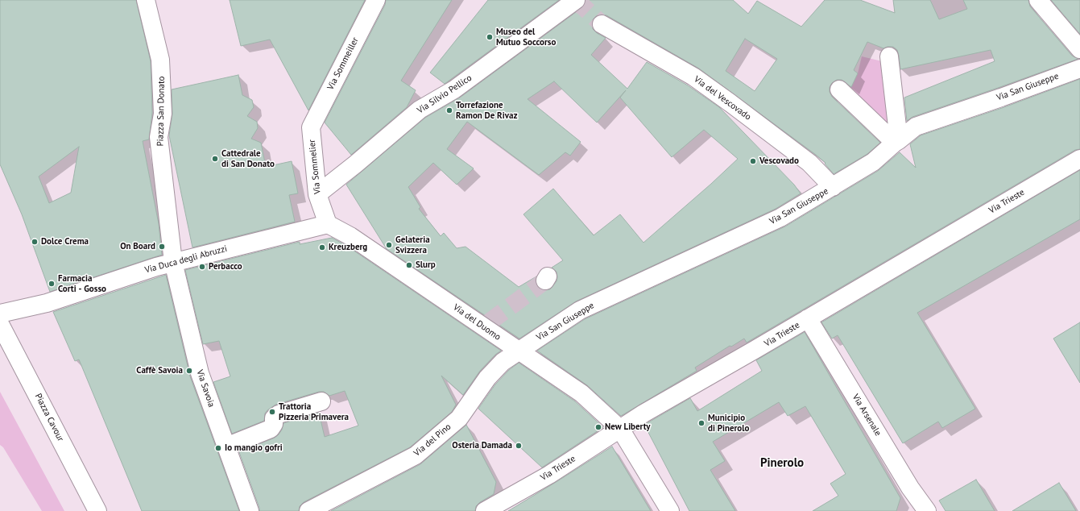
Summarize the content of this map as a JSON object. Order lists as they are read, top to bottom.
{
  "streets": {
    "street": [
      "Via Sommeiller",
      "Via San Giuseppe",
      "Via Silvio Pellico",
      "Via del Vescovado",
      "Piazza San Donato",
      "Via Sommelier",
      "Via Trieste",
      "Via Duca degli Abruzzi",
      "Via del Duomo",
      "Via Savoia",
      "Via Arsenale",
      "Piazza Cavour",
      "Via del Pino"
    ]
  },
  "crossings": [
    ["Via Sommeiller", "Via Sommelier"],
    ["Via San Giuseppe", "Via del Vescovado"],
    ["Via San Giuseppe", "Via del Duomo"],
    ["Via San Giuseppe", "Via del Pino"],
    ["Via Silvio Pellico", "Via Sommelier"],
    ["Piazza San Donato", "Via Duca degli Abruzzi"],
    ["Piazza San Donato", "Via Savoia"],
    ["Via Sommelier", "Via Duca degli Abruzzi"],
    ["Via Sommelier", "Via del Duomo"],
    ["Via Trieste", "Via del Duomo"],
    ["Via Trieste", "Via Arsenale"],
    ["Via Duca degli Abruzzi", "Via del Duomo"],
    ["Via Duca degli Abruzzi", "Via Savoia"],
    ["Via del Duomo", "Via del Pino"]
  ],
  "districts": ["Pinerolo"],
  "places": [
    "Museo del Mutuo Soccorso",
    "Torrefazione Ramon De Rivaz",
    "Cattedrale di San Donato",
    "Vescovado",
    "Dolce Crema",
    "Gelateria Svizzera",
    "On Board",
    "Kreuzberg",
    "Slurp",
    "Perbacco",
    "Farmacia Corti - Gosso",
    "Caffè Savoia",
    "Trattoria Pizzeria Primavera",
    "Municipio di Pinerolo",
    "New Liberty",
    "Osteria Damada",
    "Io mangio gofri"
  ]
}
